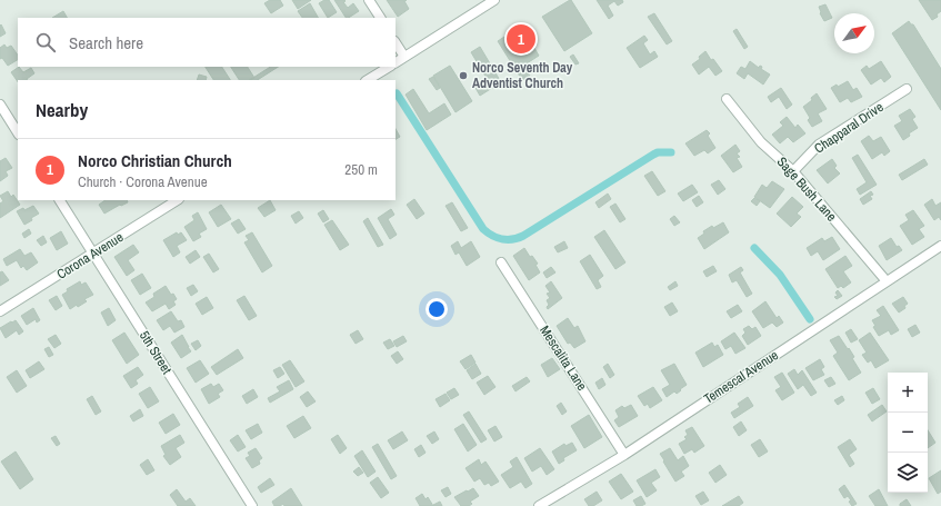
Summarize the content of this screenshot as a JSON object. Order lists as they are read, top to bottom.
{
  "streets": {
    "street": [
      "Chapparal Drive",
      "Sage Bush Lane",
      "Corona Avenue",
      "5th Street",
      "Mescalita Lane",
      "Temescal Avenue"
    ]
  },
  "crossings": [
    ["Chapparal Drive", "Sage Bush Lane"],
    ["Sage Bush Lane", "Temescal Avenue"],
    ["Corona Avenue", "5th Street"],
    ["Mescalita Lane", "Temescal Avenue"]
  ],
  "places": ["Norco Seventh Day Adventist Church"],
  "north": "top right",
  "page": {
    "search": "Search here",
    "pins": "1",
    "heading": "Nearby",
    "list": [
      {
        "mark": "1",
        "name": "Norco Christian Church",
        "note": "Church · Corona Avenue",
        "value": "250 m"
      }
    ],
    "map_buttons": ["+", "−"]
  }
}
